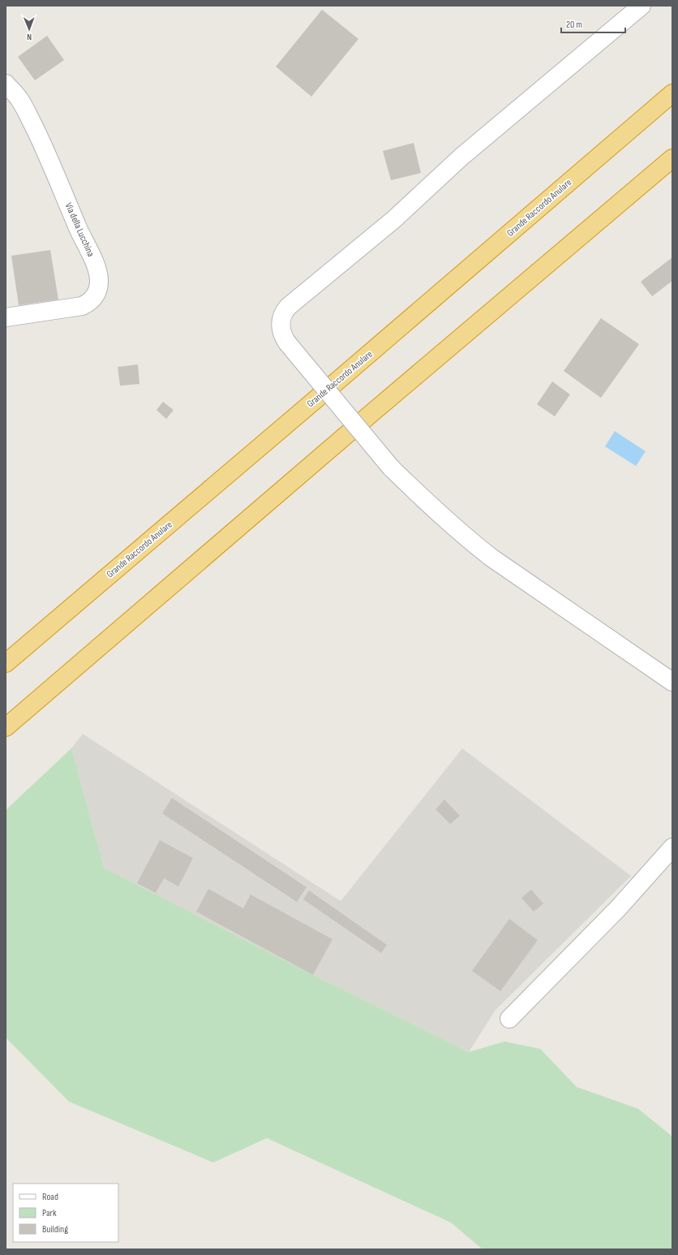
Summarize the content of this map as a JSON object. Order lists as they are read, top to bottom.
{
  "streets": {
    "highway": ["Grande Raccordo Anulare"],
    "street": ["Via della Lucchina"]
  },
  "legend": ["Road", "Park", "Building"],
  "scale_bar": "20 m",
  "north": "bottom"
}
